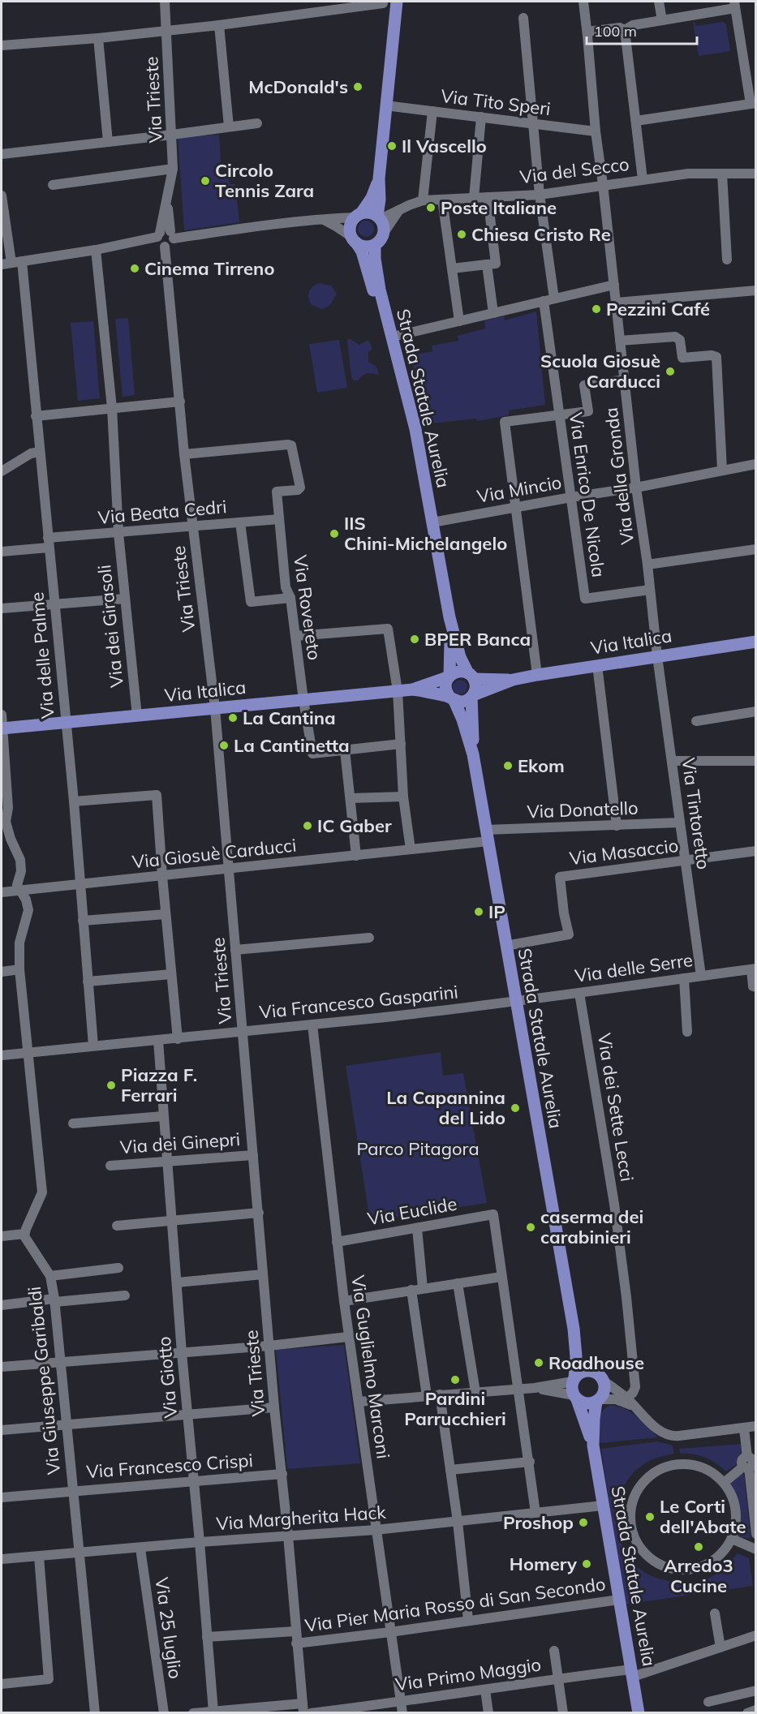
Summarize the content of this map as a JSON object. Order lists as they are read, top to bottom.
{
  "streets": {
    "main road": ["Strada Statale Aurelia", "Via Italica"],
    "street": [
      "Via Trieste",
      "Via Tito Speri",
      "Via del Secco",
      "Via della Gronda",
      "Via Mincio",
      "Via Enrico De Nicola",
      "Via Beata Cedri",
      "Via Rovereto",
      "Via dei Girasoli",
      "Via delle Palme",
      "Via Donatello",
      "Via Tintoretto",
      "Via Masaccio",
      "Via Giosuè Carducci",
      "Via delle Serre",
      "Via Francesco Gasparini",
      "Via dei Sette Lecci",
      "Via dei Ginepri",
      "Via Euclide",
      "Via Guglielmo Marconi",
      "Via Giotto",
      "Via Giuseppe Garibaldi",
      "Via Francesco Crispi",
      "Via Margherita Hack",
      "Via Pier Maria Rosso di San Secondo",
      "Via 25 luglio",
      "Via Primo Maggio"
    ]
  },
  "crossings": [
    ["Via Trieste", "Via Beata Cedri"],
    ["Via Trieste", "Via Rovereto"],
    ["Via Trieste", "Via Italica"],
    ["Via Trieste", "Via Giosuè Carducci"],
    ["Via Trieste", "Via Francesco Gasparini"],
    ["Via Trieste", "Via dei Ginepri"],
    ["Via Trieste", "Via Francesco Crispi"],
    ["Via Trieste", "Via Margherita Hack"],
    ["Via Trieste", "Via Pier Maria Rosso di San Secondo"],
    ["Via Tito Speri", "Via della Gronda"],
    ["Via del Secco", "Strada Statale Aurelia"],
    ["Via del Secco", "Via della Gronda"],
    ["Strada Statale Aurelia", "Via Mincio"],
    ["Strada Statale Aurelia", "Via Italica"],
    ["Strada Statale Aurelia", "Via Donatello"],
    ["Strada Statale Aurelia", "Via Masaccio"],
    ["Strada Statale Aurelia", "Via Giosuè Carducci"],
    ["Strada Statale Aurelia", "Via delle Serre"],
    ["Strada Statale Aurelia", "Via Francesco Gasparini"],
    ["Strada Statale Aurelia", "Via Margherita Hack"],
    ["Strada Statale Aurelia", "Via Pier Maria Rosso di San Secondo"],
    ["Strada Statale Aurelia", "Via Primo Maggio"],
    ["Via della Gronda", "Via Mincio"],
    ["Via della Gronda", "Via Enrico De Nicola"],
    ["Via della Gronda", "Via Italica"],
    ["Via della Gronda", "Via Tintoretto"],
    ["Via Mincio", "Via Enrico De Nicola"],
    ["Via Beata Cedri", "Via Rovereto"],
    ["Via Beata Cedri", "Via dei Girasoli"],
    ["Via Beata Cedri", "Via delle Palme"],
    ["Via Rovereto", "Via Italica"],
    ["Via dei Girasoli", "Via Italica"],
    ["Via Italica", "Via delle Palme"],
    ["Via Italica", "Via Tintoretto"],
    ["Via delle Palme", "Via Giosuè Carducci"],
    ["Via delle Palme", "Via Francesco Gasparini"],
    ["Via Donatello", "Via Tintoretto"],
    ["Via Donatello", "Via Giosuè Carducci"],
    ["Via Tintoretto", "Via Masaccio"],
    ["Via Tintoretto", "Via delle Serre"],
    ["Via delle Serre", "Via Francesco Gasparini"],
    ["Via delle Serre", "Via dei Sette Lecci"],
    ["Via Francesco Gasparini", "Via Guglielmo Marconi"],
    ["Via Francesco Gasparini", "Via Giotto"],
    ["Via dei Ginepri", "Via Giotto"],
    ["Via Euclide", "Via Guglielmo Marconi"],
    ["Via Guglielmo Marconi", "Via Margherita Hack"],
    ["Via Guglielmo Marconi", "Via Pier Maria Rosso di San Secondo"],
    ["Via Guglielmo Marconi", "Via Primo Maggio"],
    ["Via Giotto", "Via Francesco Crispi"],
    ["Via Giotto", "Via Margherita Hack"],
    ["Via Giuseppe Garibaldi", "Via Francesco Crispi"],
    ["Via Giuseppe Garibaldi", "Via Margherita Hack"],
    ["Via Margherita Hack", "Via 25 luglio"]
  ],
  "parks": ["Parco Pitagora"],
  "places": [
    "McDonald's",
    "Il Vascello",
    "Circolo Tennis Zara",
    "Poste Italiane",
    "Chiesa Cristo Re",
    "Cinema Tirreno",
    "Pezzini Café",
    "Scuola Giosuè Carducci",
    "IIS Chini-Michelangelo",
    "BPER Banca",
    "La Cantina",
    "La Cantinetta",
    "Ekom",
    "IC Gaber",
    "IP",
    "Piazza F. Ferrari",
    "La Capannina del Lido",
    "caserma dei carabinieri",
    "Roadhouse",
    "Pardini Parrucchieri",
    "Le Corti dell'Abate",
    "Proshop",
    "Arredo3 Cucine",
    "Homery"
  ],
  "scale_bar": "100 m"
}
